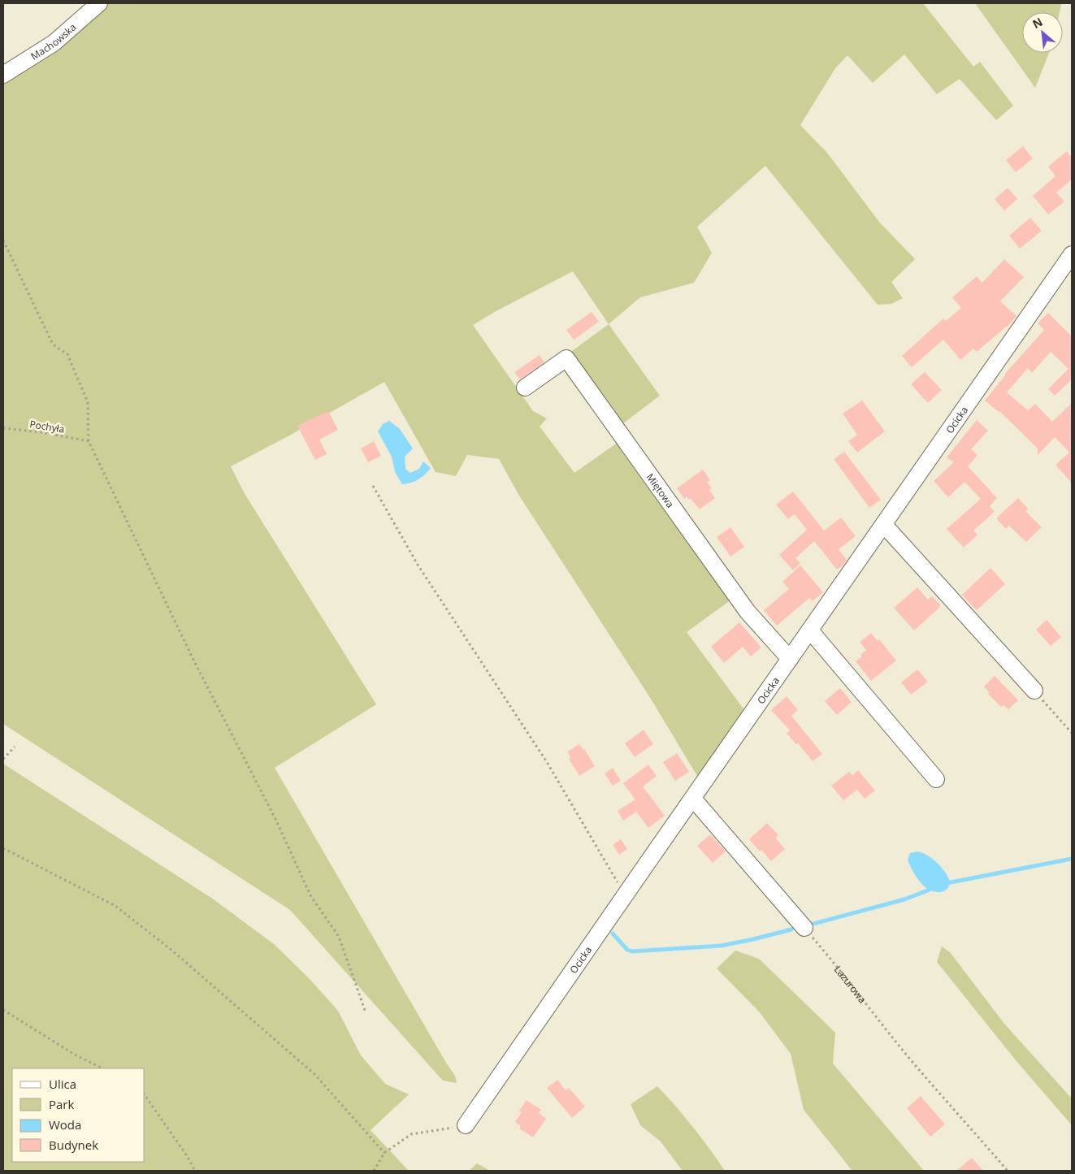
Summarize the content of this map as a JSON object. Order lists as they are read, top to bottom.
{
  "streets": {
    "street": ["Machowska", "Ocicka", "Miętowa"],
    "path": ["Pochyła", "Lazurowa"]
  },
  "crossings": [
    ["Ocicka", "Miętowa"]
  ],
  "legend": [
    "Ulica",
    "Park",
    "Woda",
    "Budynek"
  ],
  "north": "top left"
}
